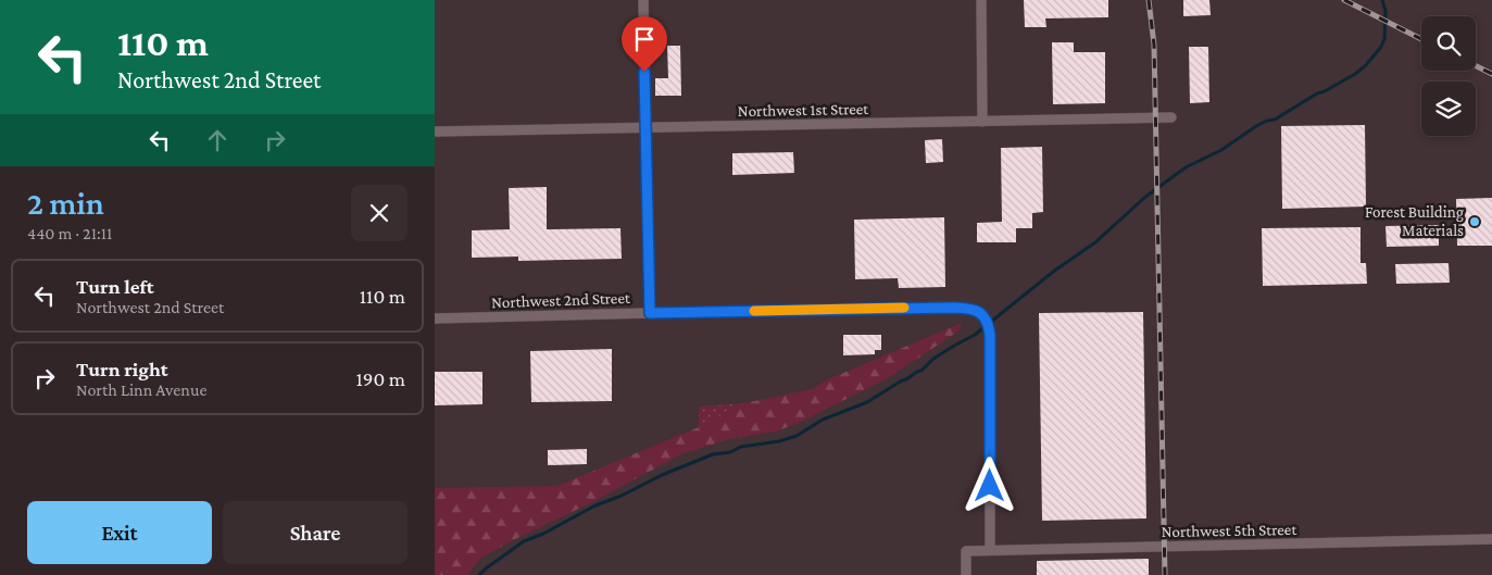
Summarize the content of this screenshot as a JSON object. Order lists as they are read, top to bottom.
{
  "streets": {
    "street": ["Northwest 1st Street", "Northwest 2nd Street", "Northwest 5th Street"]
  },
  "crossings": [
    ["Northwest 2nd Street", "Northwest 5th Street"]
  ],
  "places": ["Forest Building Materials"],
  "page": {
    "turn": ["110 m", "Northwest 2nd Street"],
    "heading": ["2 min", "440 m · 21:11"],
    "list": [
      {
        "name": "Turn left",
        "note": "Northwest 2nd Street",
        "value": "110 m"
      },
      {
        "name": "Turn right",
        "note": "North Linn Avenue",
        "value": "190 m"
      }
    ],
    "buttons": ["Exit", "Share"]
  }
}
